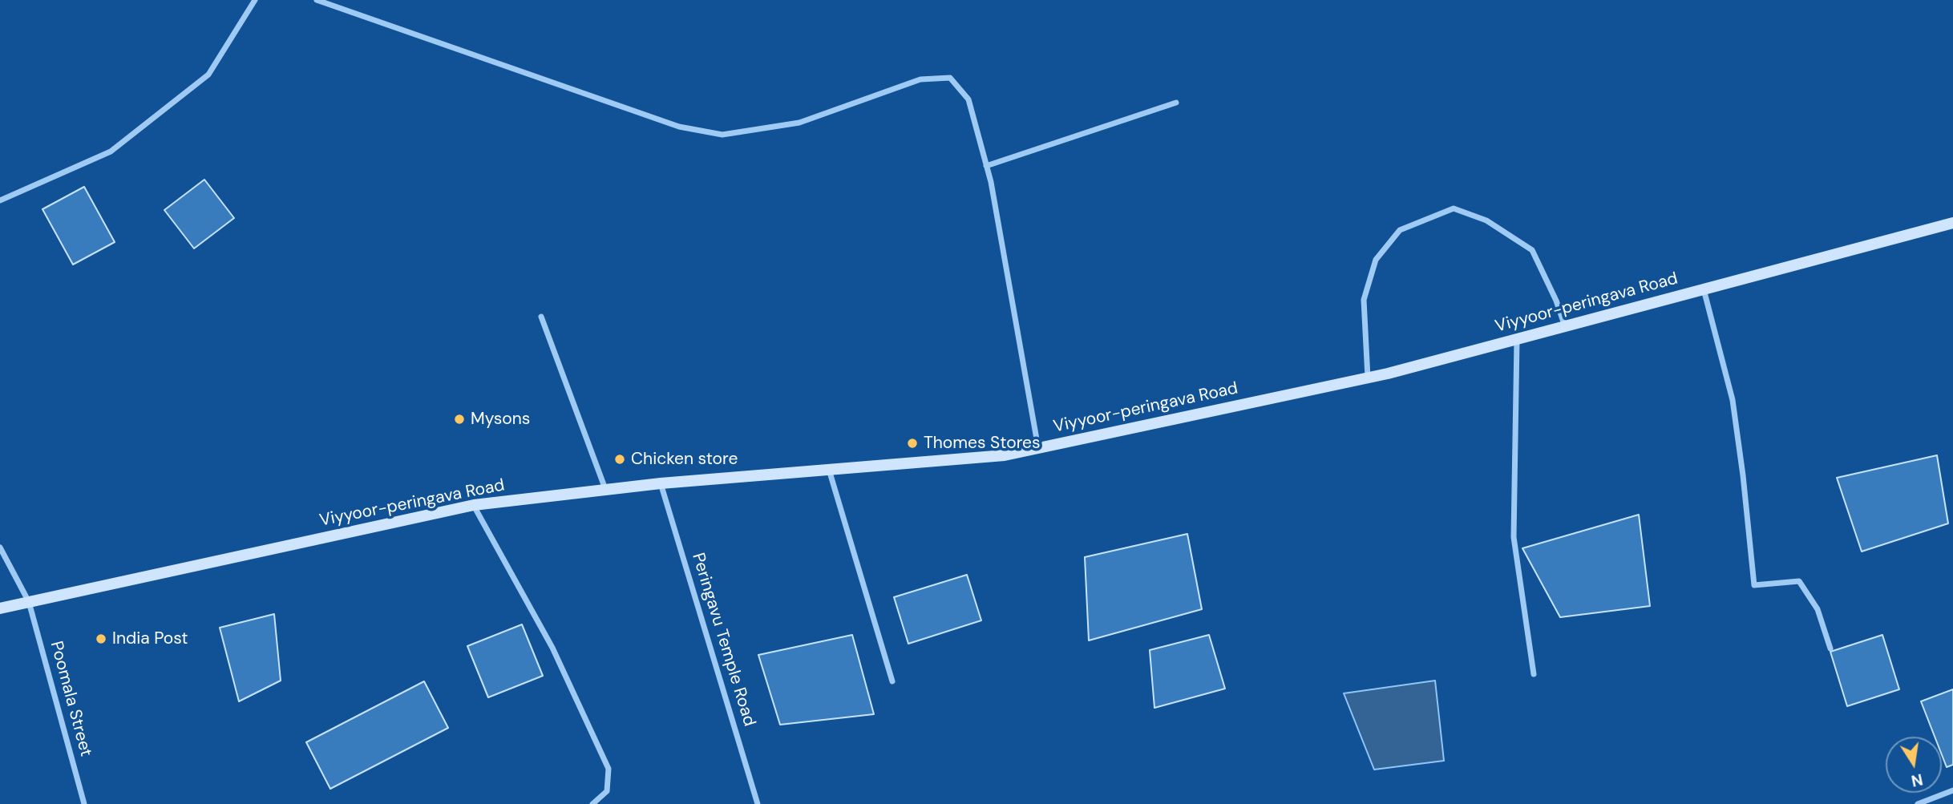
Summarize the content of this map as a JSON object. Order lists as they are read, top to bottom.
{
  "streets": {
    "street": ["Viyyoor-peringava Road", "Peringavu Temple Road", "Poomala Street"]
  },
  "crossings": [
    ["Viyyoor-peringava Road", "Peringavu Temple Road"],
    ["Viyyoor-peringava Road", "Poomala Street"]
  ],
  "places": [
    "Mysons",
    "Thomes Stores",
    "Chicken store",
    "India Post"
  ],
  "north": "bottom"
}
